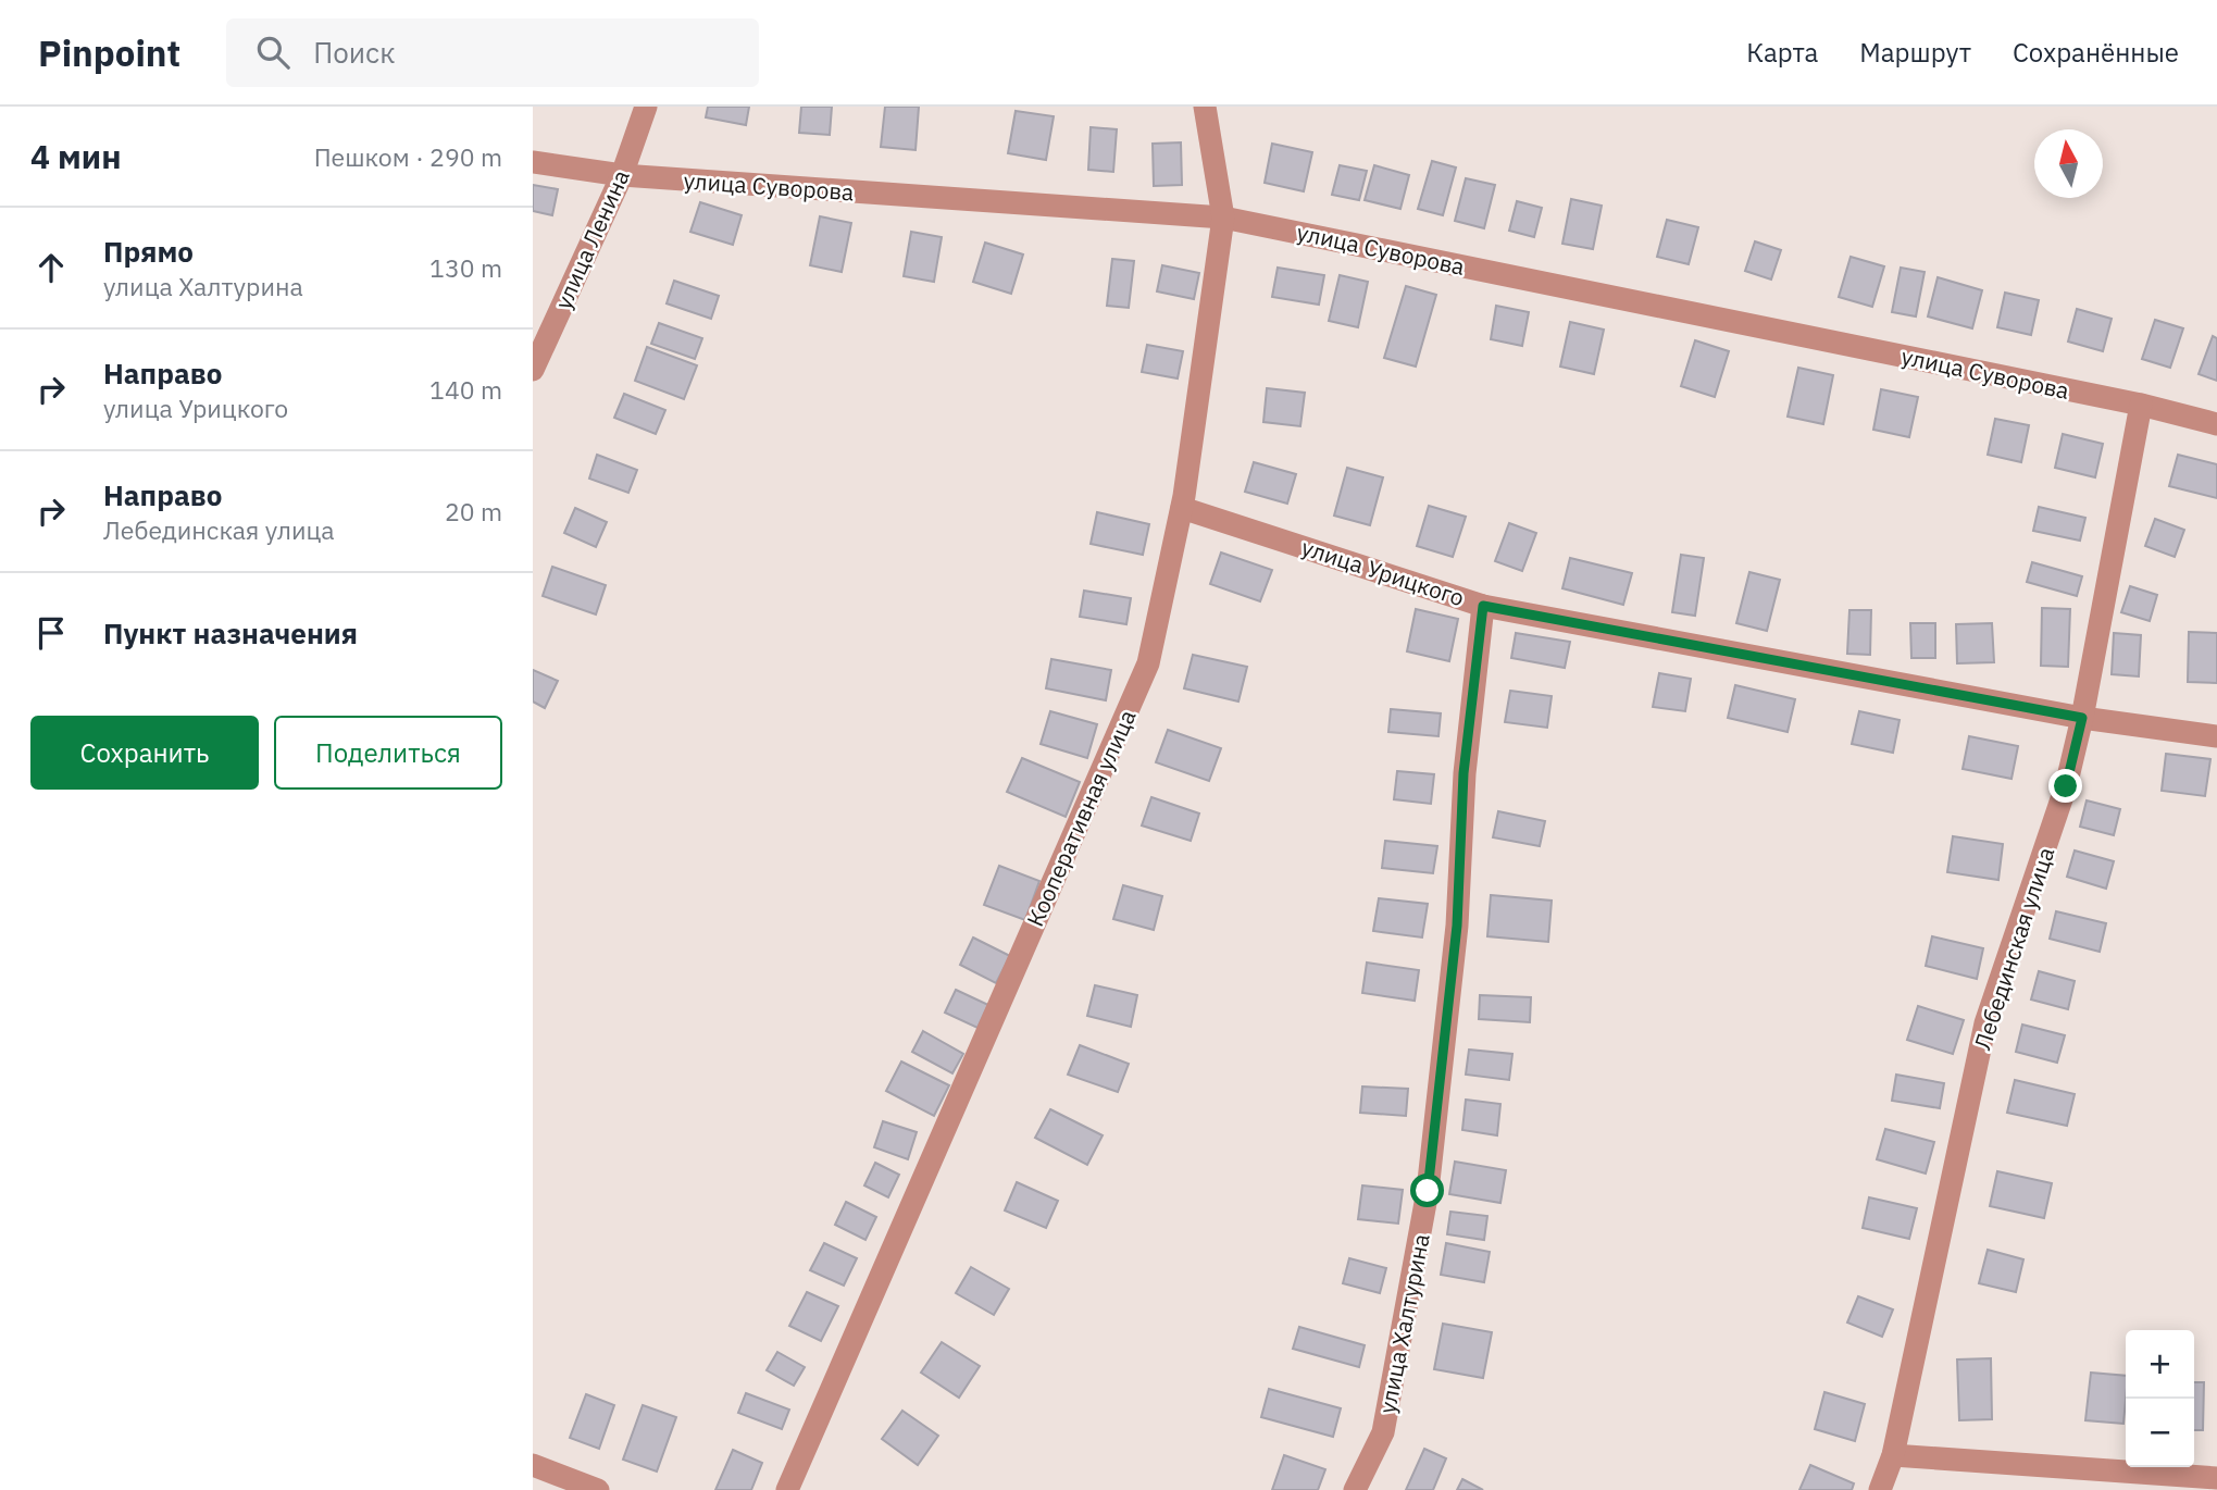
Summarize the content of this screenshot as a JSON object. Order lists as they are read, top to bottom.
{
  "streets": {
    "street": [
      "улица Суворова",
      "улица Ленина",
      "улица Урицкого",
      "Кооперативная улица",
      "Лебединская улица",
      "улица Халтурина"
    ]
  },
  "crossings": [
    ["улица Суворова", "улица Ленина"],
    ["улица Суворова", "Кооперативная улица"],
    ["улица Суворова", "Лебединская улица"],
    ["улица Урицкого", "Кооперативная улица"],
    ["улица Урицкого", "Лебединская улица"],
    ["улица Урицкого", "улица Халтурина"]
  ],
  "north": "top",
  "page": {
    "header": "Pinpoint",
    "search": "Поиск",
    "nav": ["Карта", "Маршрут", "Сохранённые"],
    "heading": ["4 мин", "Пешком · 290 m"],
    "list": [
      ["Прямо", "улица Халтурина", "130 m"],
      ["Направо", "улица Урицкого", "140 m"],
      ["Направо", "Лебединская улица", "20 m"],
      "Пункт назначения"
    ],
    "buttons": ["Сохранить", "Поделиться"],
    "map_buttons": ["+", "−"]
  }
}
